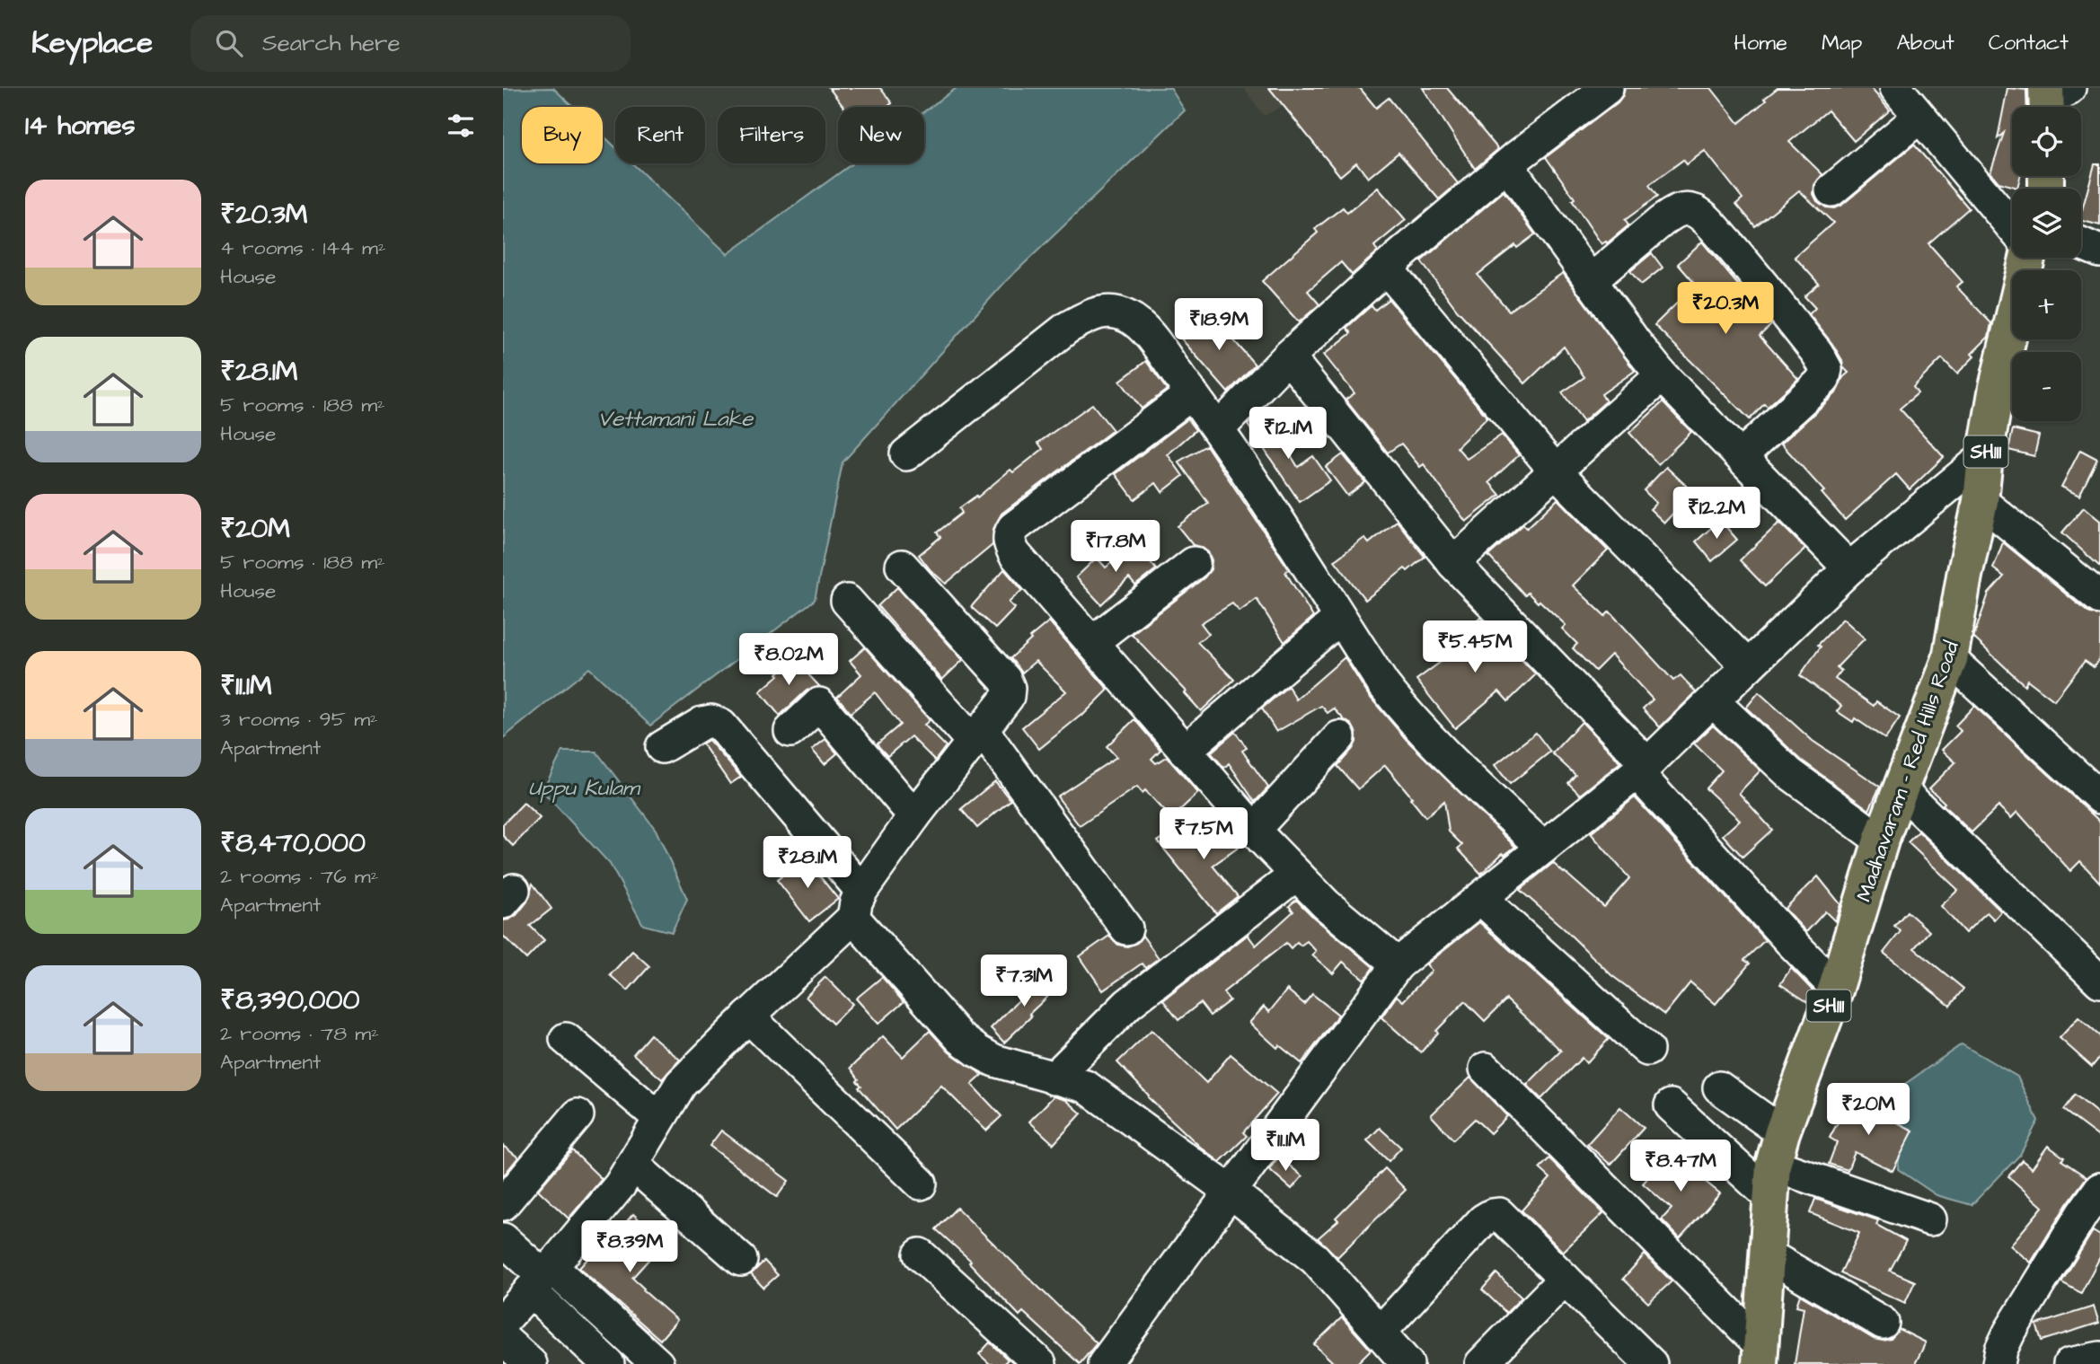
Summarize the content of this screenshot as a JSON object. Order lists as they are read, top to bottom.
{
  "streets": {
    "main road": ["SH111", "Madhavaram - Red Hills Road"]
  },
  "water": ["Vettamani Lake", "Uppu Kulam"],
  "page": {
    "header": "Keyplace",
    "search": "Search here",
    "nav": [
      "Home",
      "Map",
      "About",
      "Contact"
    ],
    "heading": "14 homes",
    "map_buttons": ["+", "−"],
    "chip": [
      "Buy",
      "Rent",
      "Filters",
      "New"
    ],
    "list": [
      {
        "name": "₹20.3M",
        "note": "4 rooms · 144 m² · House"
      },
      {
        "name": "₹28.1M",
        "note": "5 rooms · 188 m² · House"
      },
      {
        "name": "₹20M",
        "note": "5 rooms · 188 m² · House"
      },
      {
        "name": "₹11.1M",
        "note": "3 rooms · 95 m² · Apartment"
      },
      {
        "name": "₹8,470,000",
        "note": "2 rooms · 76 m² · Apartment"
      },
      {
        "name": "₹8,390,000",
        "note": "2 rooms · 78 m² · Apartment"
      }
    ],
    "price": [
      "₹20.3M",
      "₹18.9M",
      "₹12.1M",
      "₹12.2M",
      "₹17.8M",
      "₹5.45M",
      "₹8.02M",
      "₹7.5M",
      "₹28.1M",
      "₹7.31M",
      "₹20M",
      "₹11.1M",
      "₹8.47M",
      "₹8.39M"
    ]
  }
}
